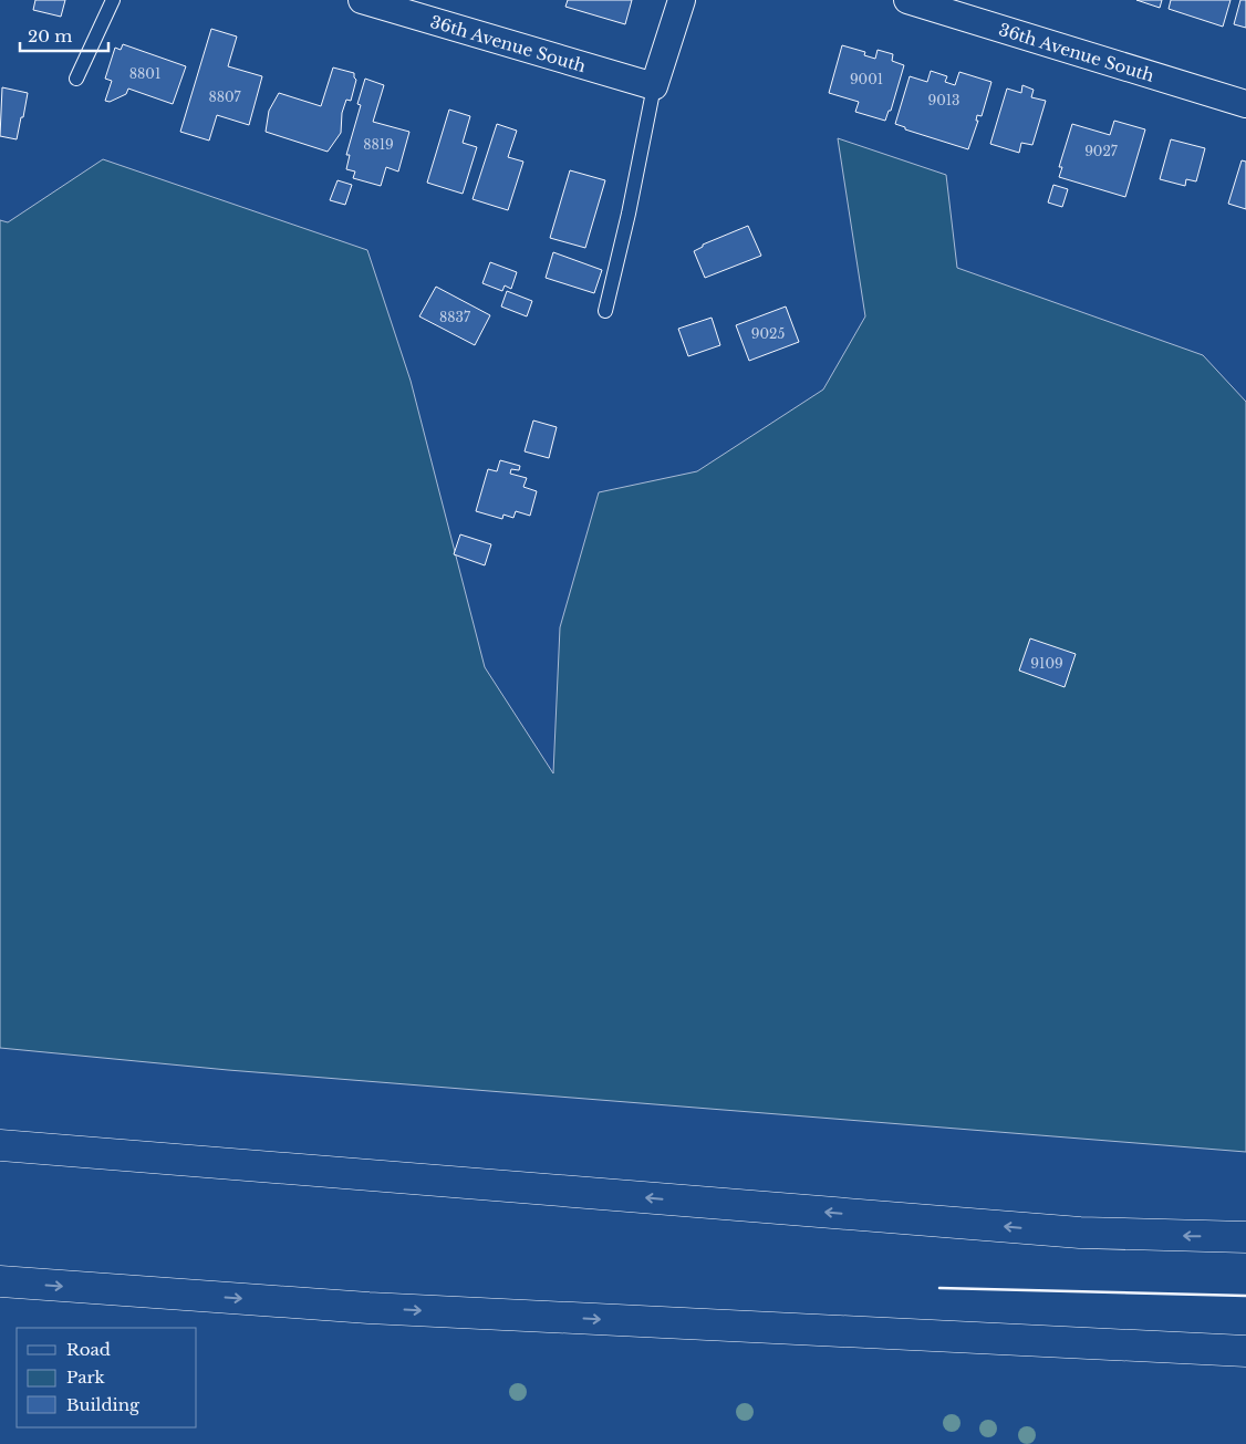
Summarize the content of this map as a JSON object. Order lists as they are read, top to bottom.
{
  "streets": {
    "street": ["36th Avenue South"]
  },
  "house_numbers": [
    "8801",
    "9001",
    "8807",
    "9013",
    "8819",
    "9027",
    "8837",
    "9025",
    "9109"
  ],
  "legend": ["Road", "Park", "Building"],
  "scale_bar": "20 m"
}
